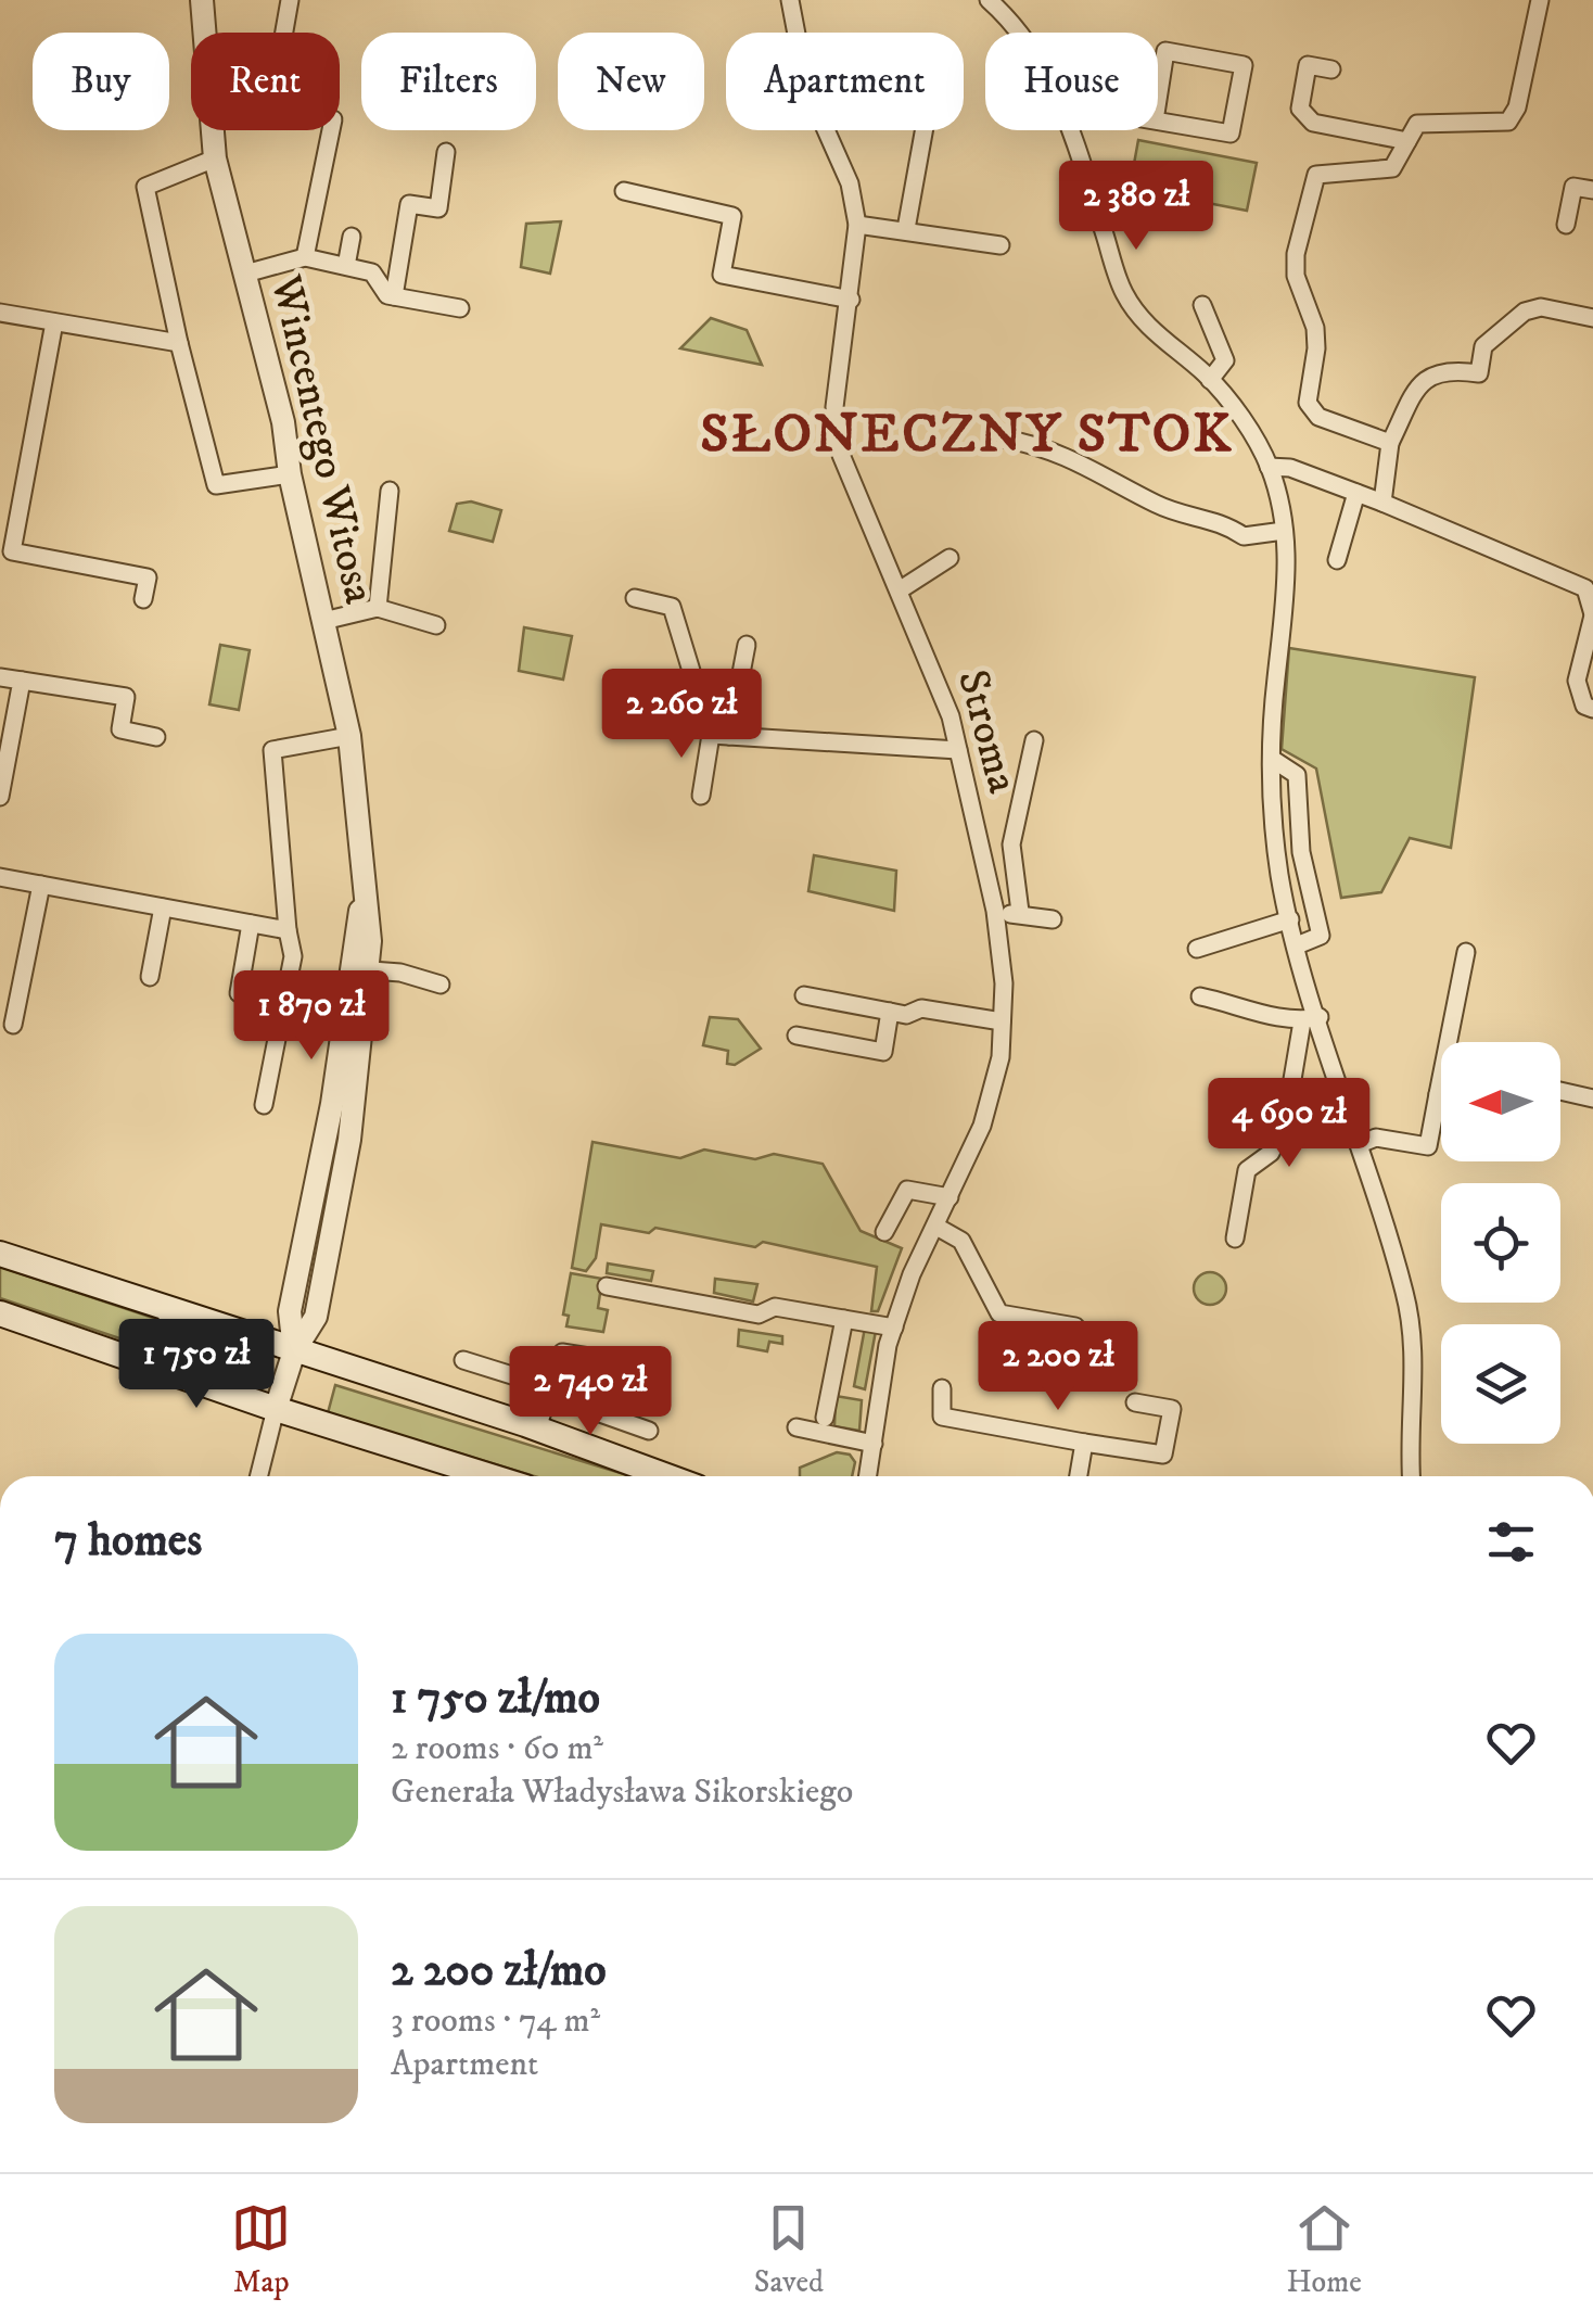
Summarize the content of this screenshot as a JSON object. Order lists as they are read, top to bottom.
{
  "streets": {
    "street": ["Wincentego Witosa", "Stroma"]
  },
  "districts": ["SŁONECZNY STOK"],
  "north": "left",
  "page": {
    "chip": [
      "Buy",
      "Rent",
      "Filters",
      "New",
      "Apartment",
      "House"
    ],
    "price": [
      "2 380 zł",
      "2 260 zł",
      "1 870 zł",
      "4 690 zł",
      "1 750 zł",
      "2 200 zł",
      "2 740 zł"
    ],
    "heading": "7 homes",
    "list": [
      {
        "name": "1 750 zł/mo",
        "note": "2 rooms · 60 m² · Generała Władysława Sikorskiego"
      },
      {
        "name": "2 200 zł/mo",
        "note": "3 rooms · 74 m² · Apartment"
      }
    ],
    "tabs": ["Map", "Saved", "Home"]
  }
}
